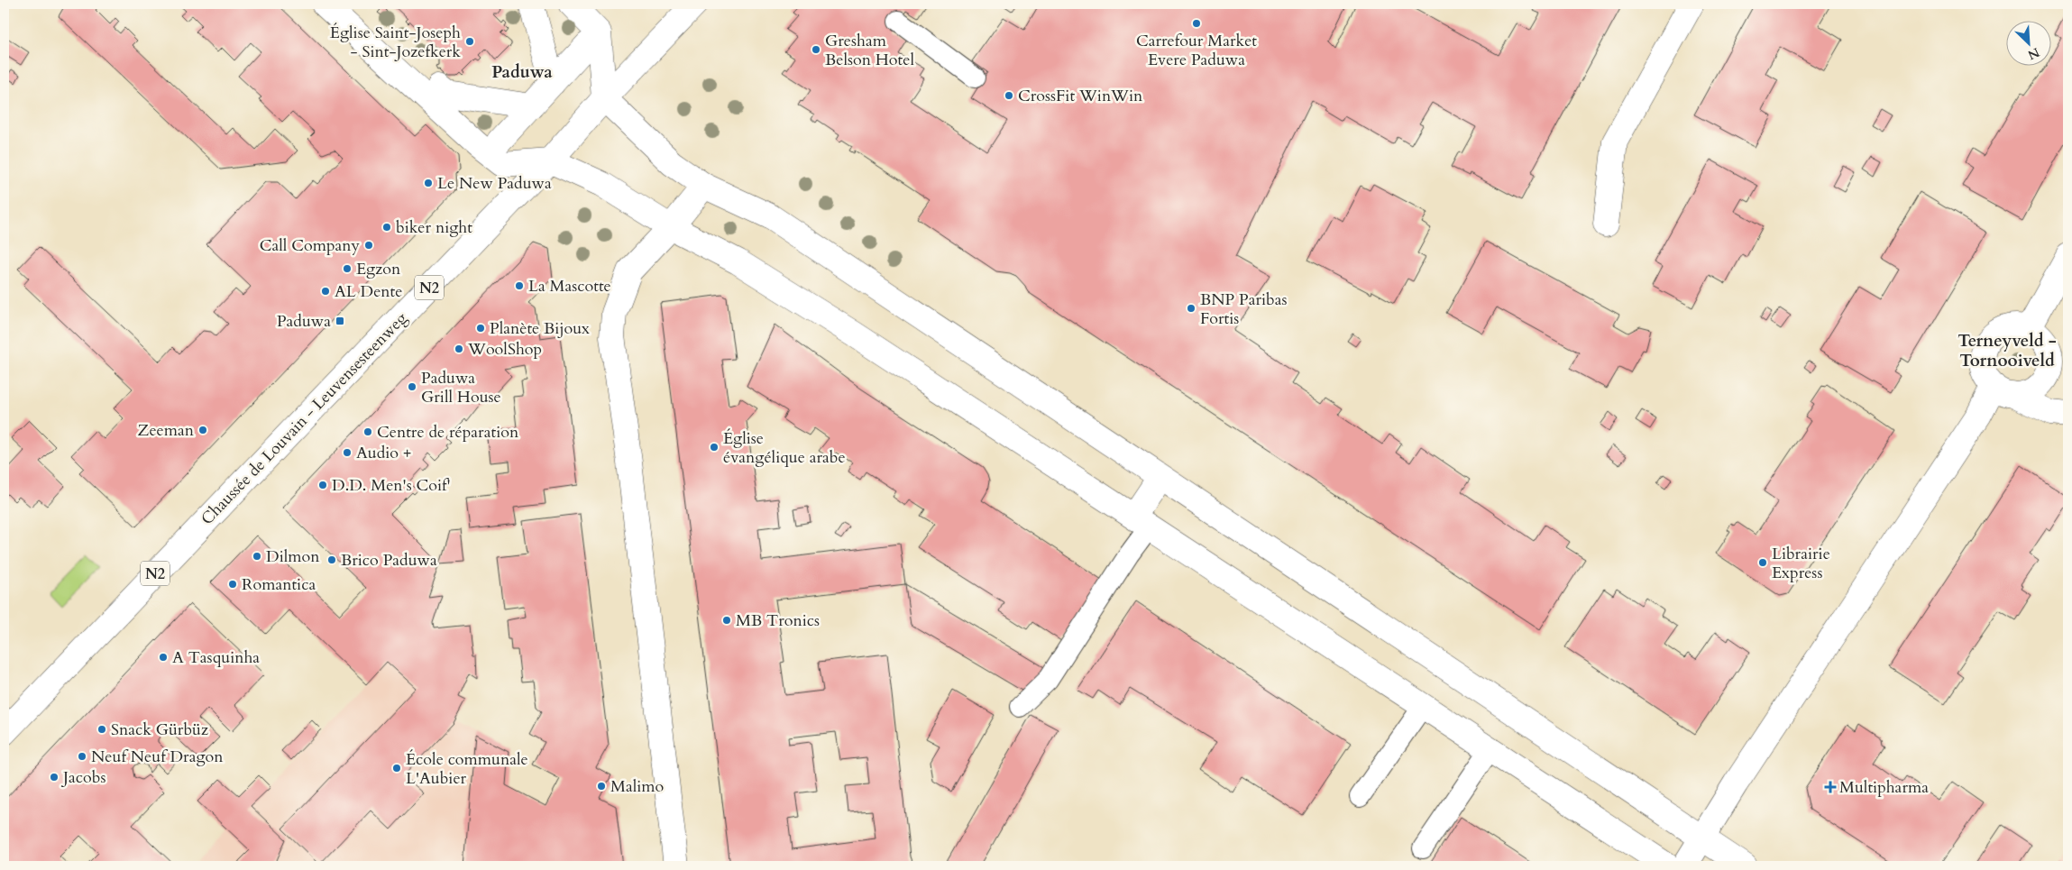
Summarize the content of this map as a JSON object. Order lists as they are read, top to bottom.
{
  "streets": {
    "street": ["N2", "Chaussée de Louvain - Leuvensesteenweg"]
  },
  "districts": ["Paduwa", "Terneyveld - Tornooiveld"],
  "places": {
    "other": [
      "Carrefour Market Evere Paduwa",
      "Église Saint-Joseph - Sint-Jozefkerk",
      "Gresham Belson Hotel",
      "CrossFit WinWin",
      "Le New Paduwa",
      "biker night",
      "Call Company",
      "Egzon",
      "La Mascotte",
      "AL Dente",
      "BNP Paribas Fortis",
      "Planète Bijoux",
      "WoolShop",
      "Paduwa Grill House",
      "Zeeman",
      "Centre de réparation",
      "Église évangélique arabe",
      "Audio +",
      "D.D. Men's Coif'",
      "Dilmon",
      "Brico Paduwa",
      "Librairie Express",
      "Romantica",
      "MB Tronics",
      "A Tasquinha",
      "Snack Gürbüz",
      "Neuf Neuf Dragon",
      "École communale L'Aubier",
      "Jacobs",
      "Malimo"
    ],
    "transit": ["Paduwa"],
    "health": ["Multipharma"]
  },
  "north": "bottom right"
}
